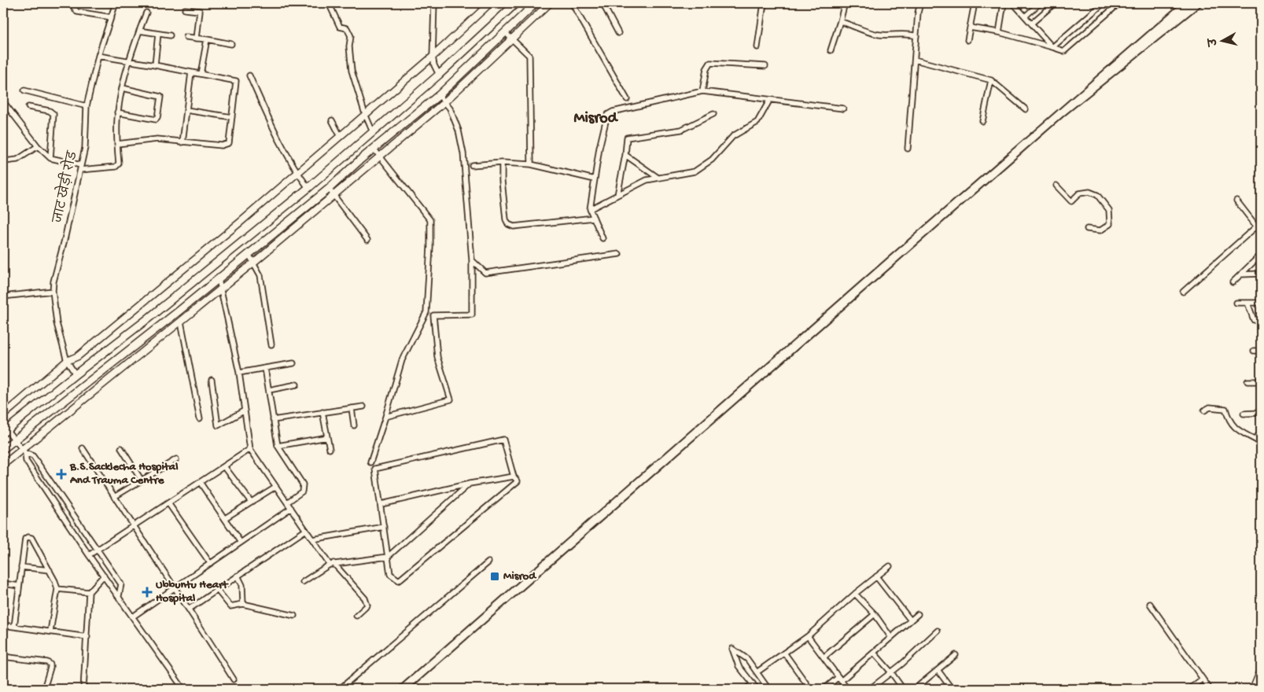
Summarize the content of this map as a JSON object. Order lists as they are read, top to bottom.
{
  "streets": {
    "street": ["जाट खेड़ी रोड"]
  },
  "districts": ["Misrod"],
  "places": {
    "health": ["B.S.Sacklecha Hospital And Trauma Centre", "Ubbuntu Heart Hospital"],
    "transit": ["Misrod"]
  },
  "north": "left"
}
